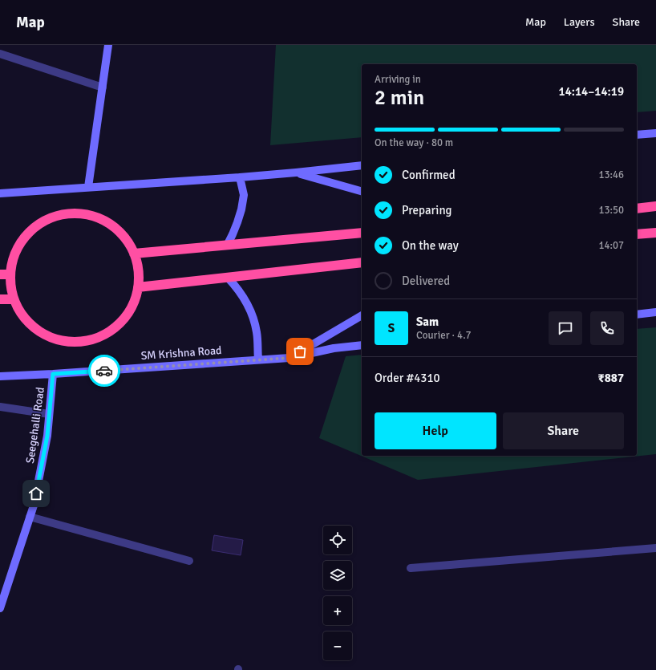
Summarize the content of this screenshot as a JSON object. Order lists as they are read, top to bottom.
{
  "streets": {
    "street": ["SM Krishna Road", "Seegehalli Road"]
  },
  "crossings": [
    ["SM Krishna Road", "Seegehalli Road"]
  ],
  "page": {
    "header": "Map",
    "nav": ["Map", "Layers", "Share"],
    "heading": ["2 min", "Arriving in", "14:14–14:19"],
    "panel": [
      "Sam",
      "Courier · 4.7",
      "Order #4310",
      "₹887"
    ],
    "bar": "On the way · 80 m",
    "list": [
      ["Confirmed", "13:46"],
      ["Preparing", "13:50"],
      ["On the way", "14:07"],
      "Delivered"
    ],
    "round": "S",
    "buttons": ["Help", "Share"],
    "map_buttons": ["+", "−"]
  }
}
